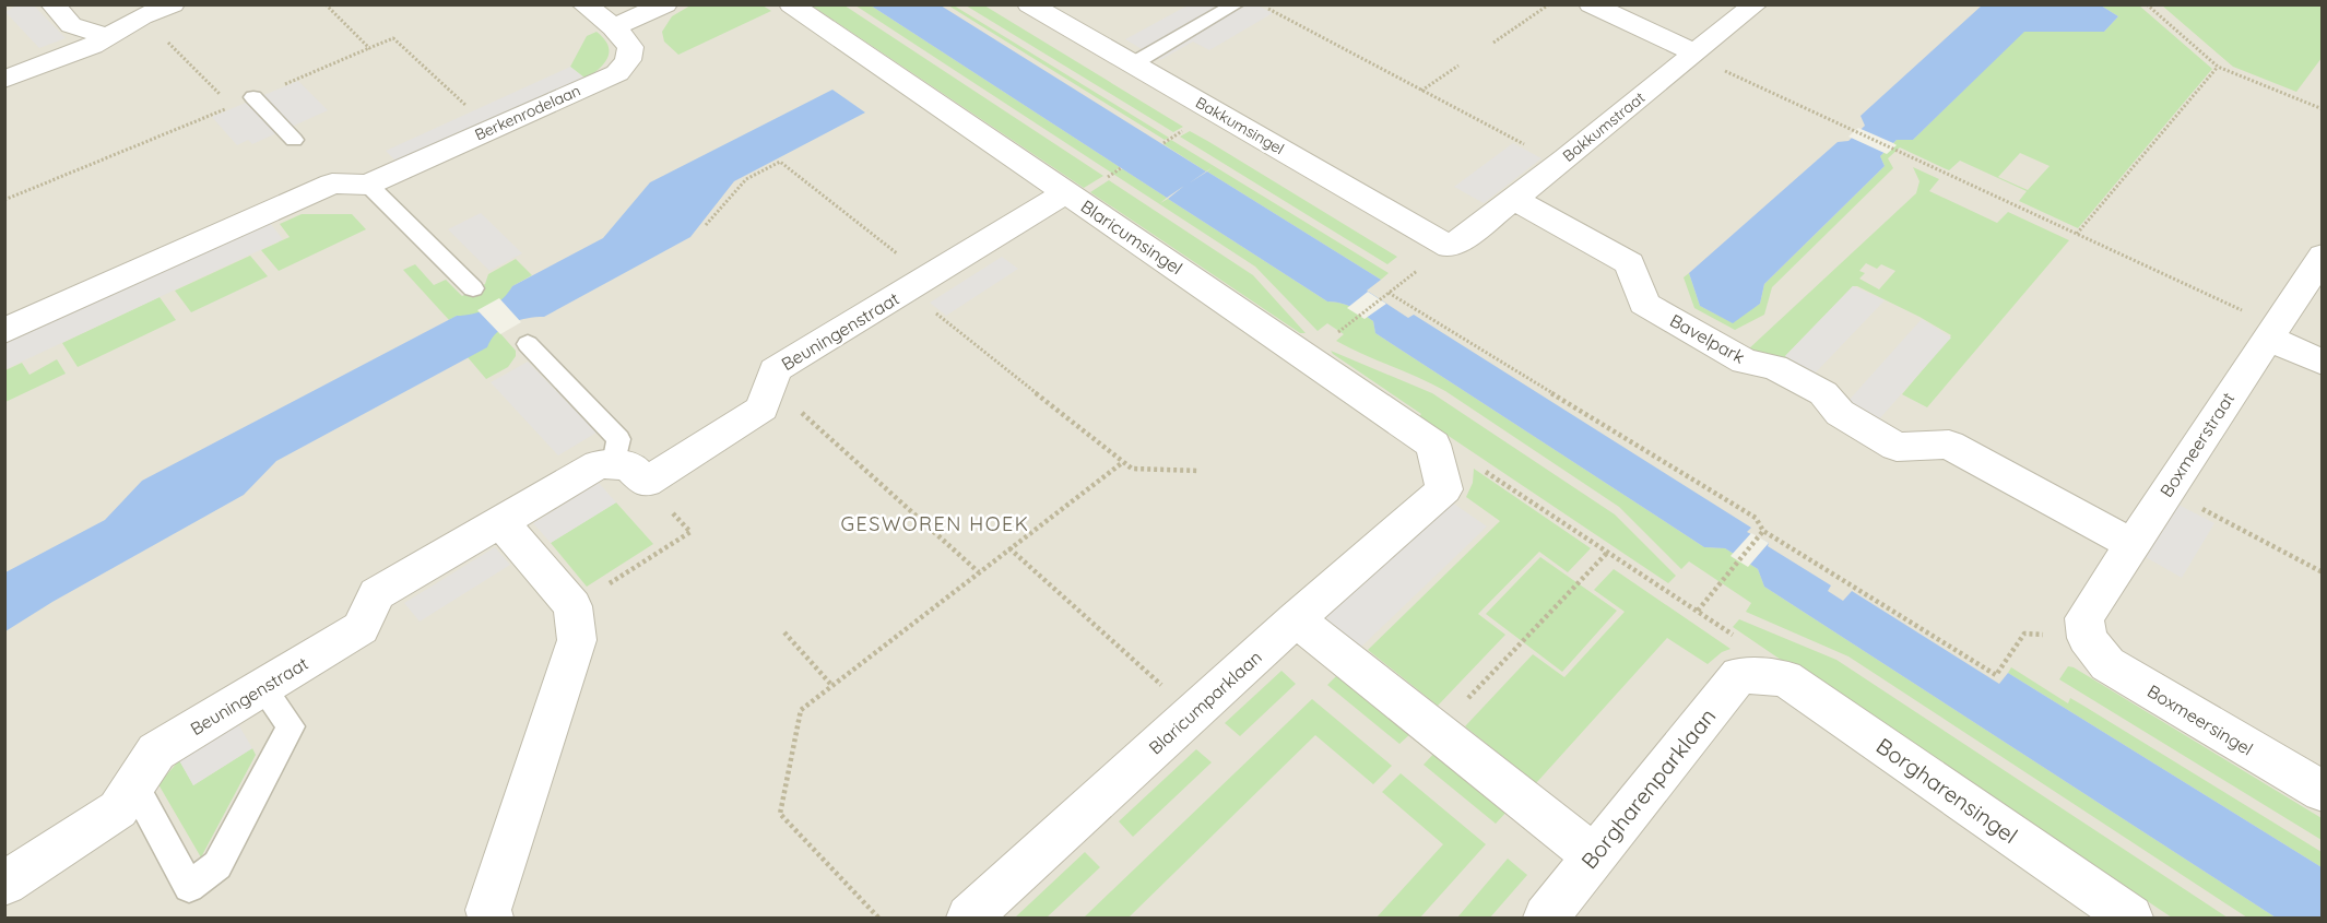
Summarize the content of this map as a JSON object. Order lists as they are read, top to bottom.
{
  "streets": {
    "street": [
      "Berkenrodelaan",
      "Bakkumsingel",
      "Bakkumstraat",
      "Blaricumsingel",
      "Beuningenstraat",
      "Bavelpark",
      "Boxmeerstraat",
      "Blaricumparklaan",
      "Boxmeersingel",
      "Borgharenparklaan",
      "Borgharensingel"
    ]
  },
  "crossings": [
    ["Bakkumsingel", "Bakkumstraat"],
    ["Bakkumstraat", "Bavelpark"],
    ["Blaricumsingel", "Beuningenstraat"],
    ["Blaricumsingel", "Blaricumparklaan"],
    ["Bavelpark", "Boxmeerstraat"],
    ["Boxmeerstraat", "Boxmeersingel"],
    ["Borgharenparklaan", "Borgharensingel"]
  ],
  "districts": ["GESWOREN HOEK"]
}
